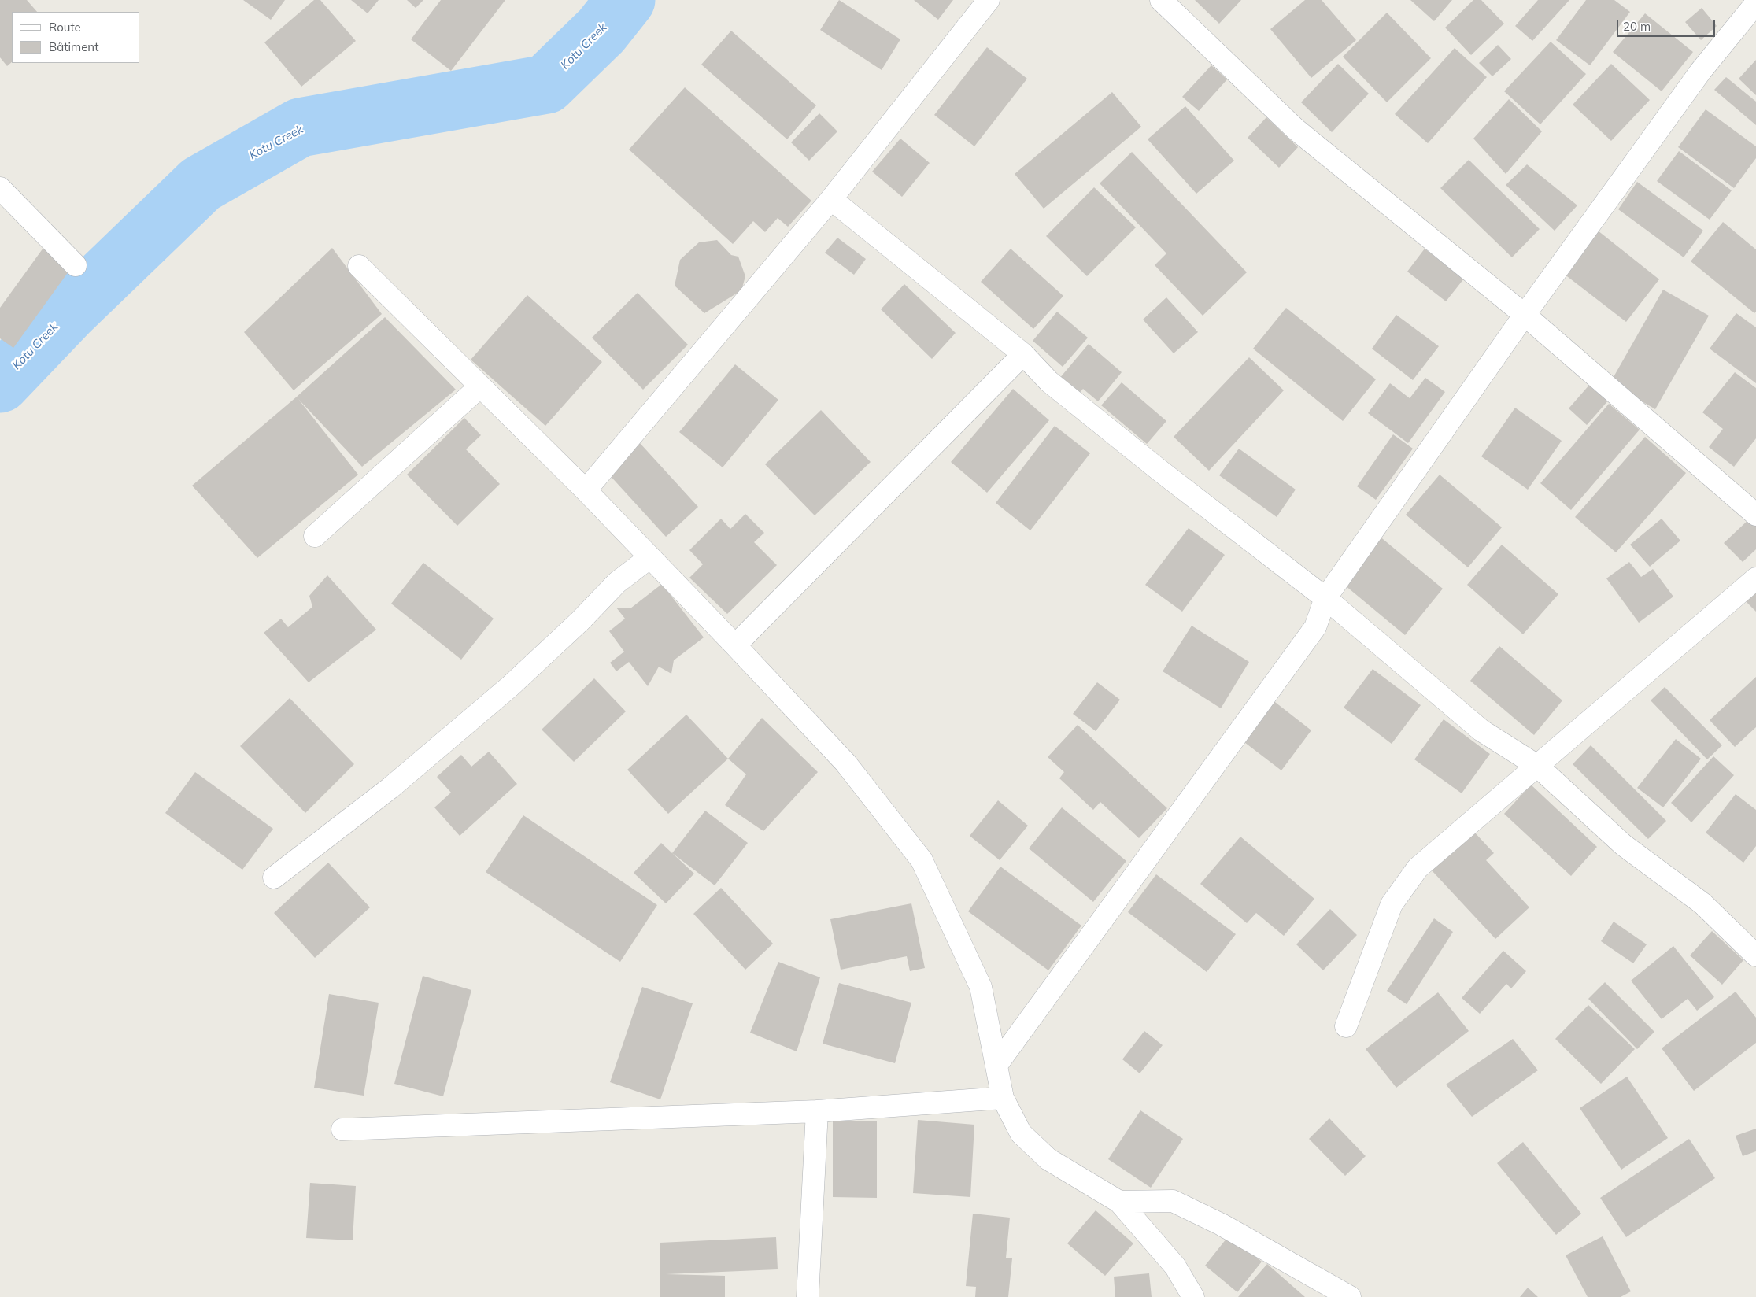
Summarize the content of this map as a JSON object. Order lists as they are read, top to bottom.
{
  "water": ["Kotu Creek"],
  "legend": ["Route", "Bâtiment"],
  "scale_bar": "20 m"
}
